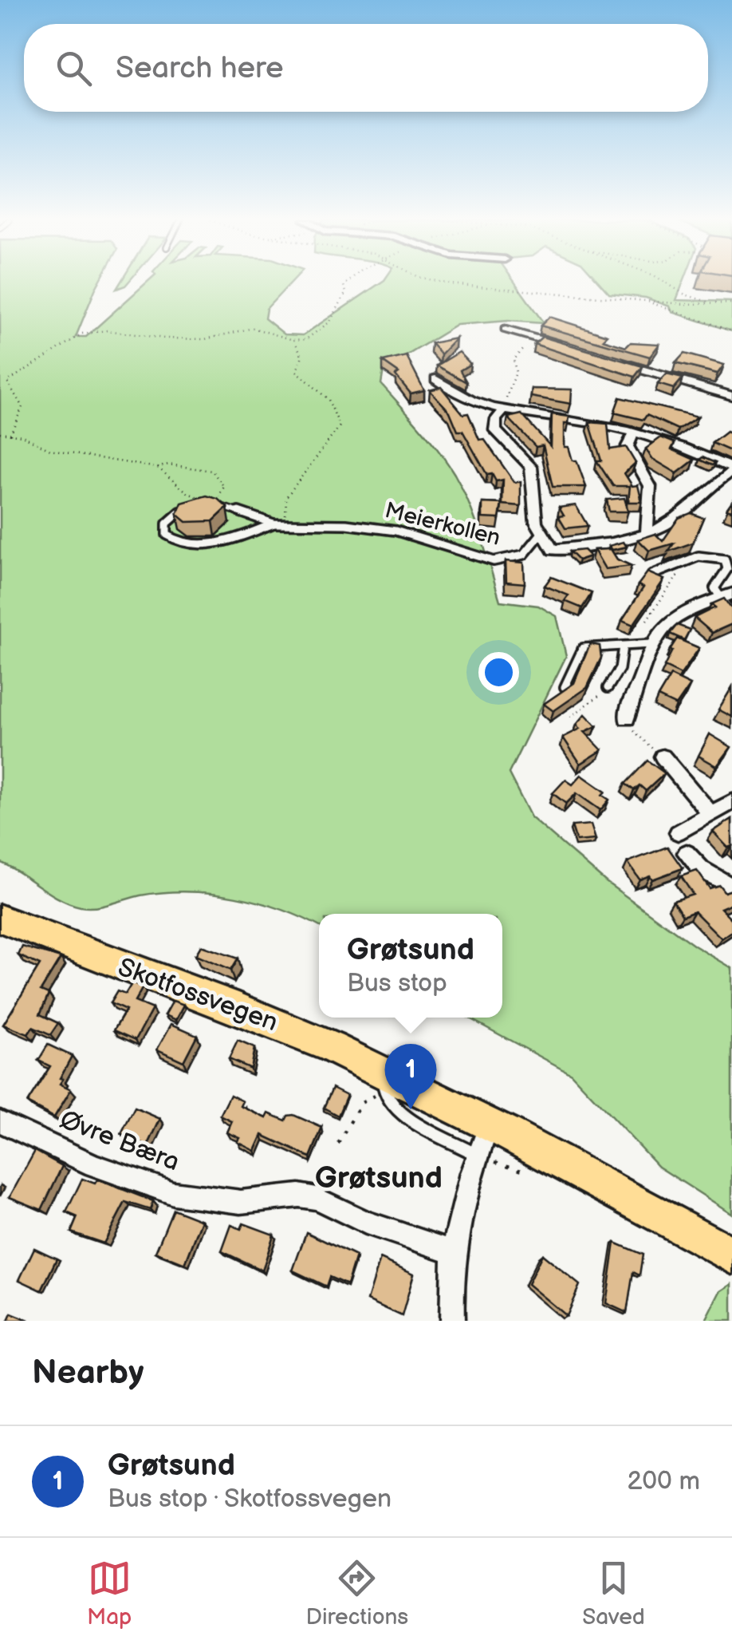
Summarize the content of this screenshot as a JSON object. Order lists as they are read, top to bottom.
{
  "streets": {
    "main road": ["Skotfossvegen"],
    "street": ["Øvre Bæra"],
    "lane": ["Meierkollen"]
  },
  "districts": ["Grøtsund"],
  "page": {
    "search": "Search here",
    "popup": ["Grøtsund", "Bus stop"],
    "pins": "1",
    "heading": "Nearby",
    "list": [
      {
        "mark": "1",
        "name": "Grøtsund",
        "note": "Bus stop · Skotfossvegen",
        "value": "200 m"
      }
    ],
    "nav": ["Map", "Directions", "Saved"]
  }
}
